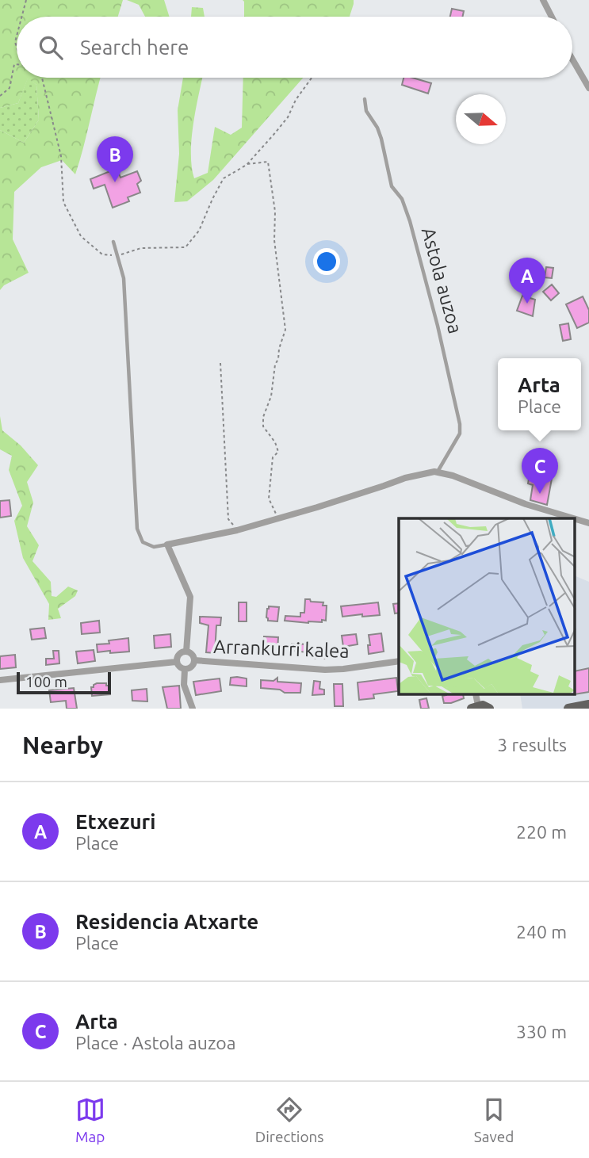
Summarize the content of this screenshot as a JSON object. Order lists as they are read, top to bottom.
{
  "streets": {
    "street": ["Arrankurri kalea"],
    "lane": ["Astola auzoa"]
  },
  "scale_bar": "100 m",
  "north": "right",
  "page": {
    "search": "Search here",
    "pins": ["B", "A", "C"],
    "popup": ["Arta", "Place"],
    "scale": "100 m",
    "heading": ["Nearby", "3 results"],
    "list": [
      {
        "mark": "A",
        "name": "Etxezuri",
        "note": "Place",
        "value": "220 m"
      },
      {
        "mark": "B",
        "name": "Residencia Atxarte",
        "note": "Place",
        "value": "240 m"
      },
      {
        "mark": "C",
        "name": "Arta",
        "note": "Place · Astola auzoa",
        "value": "330 m"
      }
    ],
    "nav": ["Map", "Directions", "Saved"]
  }
}
